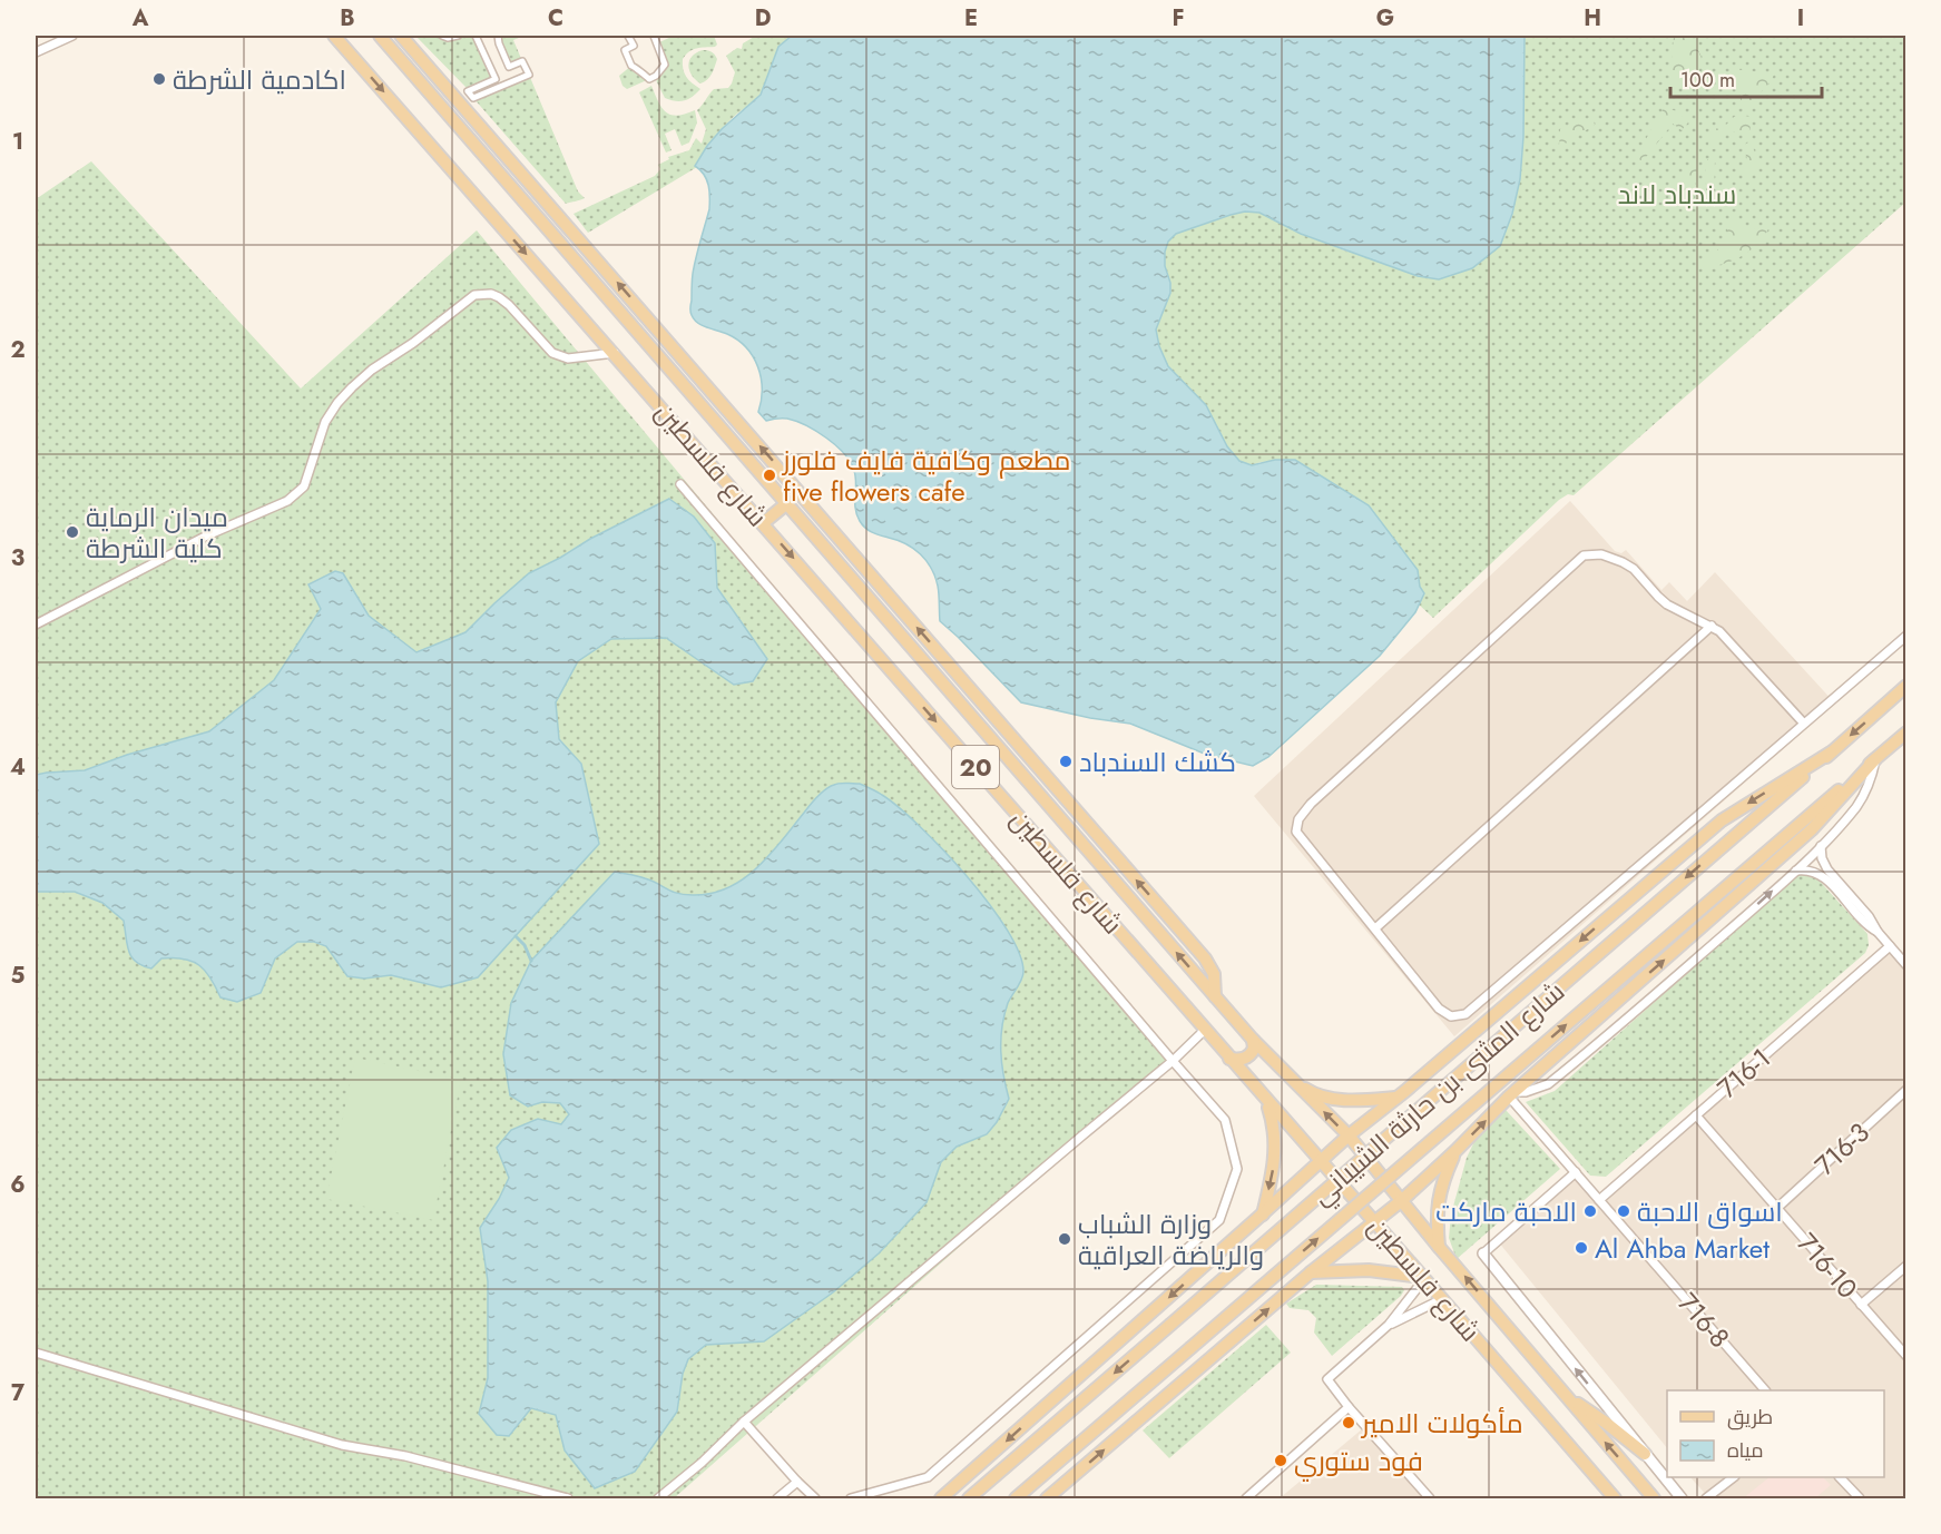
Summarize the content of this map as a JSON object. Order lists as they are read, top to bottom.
{
  "streets": {
    "main road": ["شارع فلسطين", "20", "شارع المثنى بن حارثة الشيباني"],
    "street": [
      "716-1",
      "716-3",
      "716-10",
      "716-8"
    ]
  },
  "crossings": [
    ["716-1", "716-10"],
    ["716-1", "716-8"],
    ["716-3", "716-10"]
  ],
  "parks": ["سندباد لاند"],
  "places": [
    "اكادمية الشرطة",
    "مطعم وكافية فايف فلورز five flowers cafe",
    "ميدان الرماية كلية الشرطة",
    "كشك السندباد",
    "الاحبة ماركت",
    "اسواق الاحبة",
    "وزارة الشباب والرياضة العراقية",
    "Al Ahba Market",
    "مأكولات الامير",
    "فود ستوري"
  ],
  "legend": ["طريق", "مياه"],
  "scale_bar": "100 m",
  "grid": {
    "columns": [
      "A",
      "B",
      "C",
      "D",
      "E",
      "F",
      "G",
      "H",
      "I"
    ],
    "rows": [
      "1",
      "2",
      "3",
      "4",
      "5",
      "6",
      "7"
    ]
  }
}
